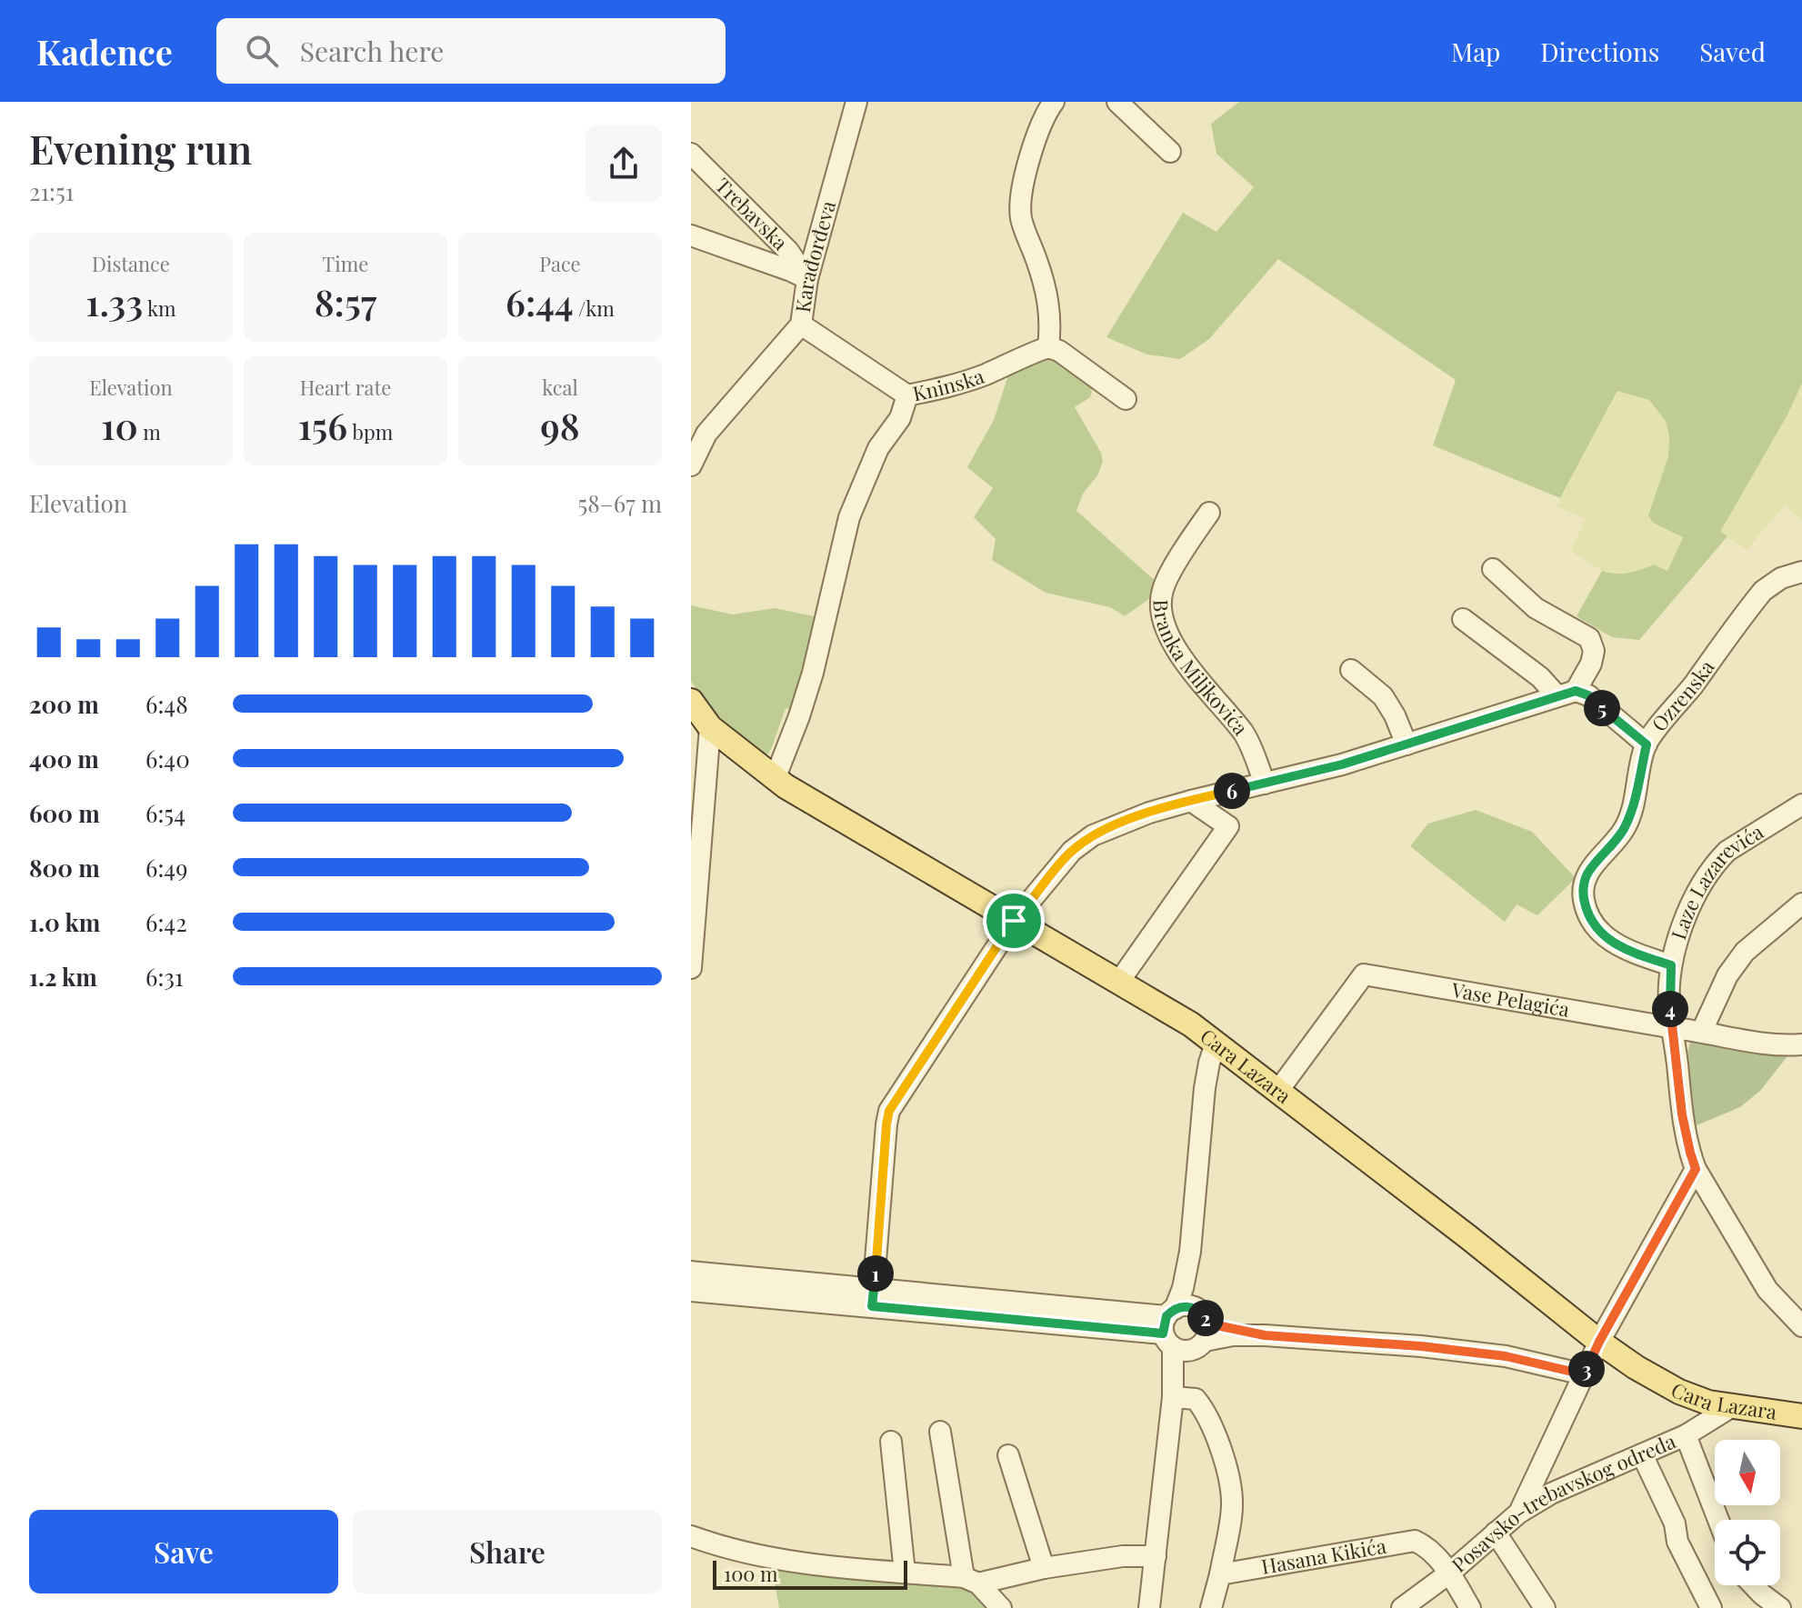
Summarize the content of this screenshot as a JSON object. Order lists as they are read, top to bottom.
{
  "streets": {
    "main road": ["Cara Lazara"],
    "street": [
      "Trebavska",
      "Karađorđeva",
      "Kninska",
      "Branka Miljkovića",
      "Ozrenska",
      "Laze Lazarevića",
      "Vase Pelagića",
      "Posavsko-trebavskog odreda",
      "Hasana Kikića"
    ]
  },
  "crossings": [
    ["Trebavska", "Karađorđeva"],
    ["Kninska", "Cara Lazara"],
    ["Ozrenska", "Laze Lazarevića"],
    ["Laze Lazarevića", "Vase Pelagića"],
    ["Vase Pelagića", "Cara Lazara"],
    ["Cara Lazara", "Posavsko-trebavskog odreda"],
    ["Posavsko-trebavskog odreda", "Hasana Kikića"]
  ],
  "scale_bar": "100 m",
  "north": "bottom",
  "page": {
    "header": "Kadence",
    "search": "Search here",
    "nav": ["Map", "Directions", "Saved"],
    "heading": ["Evening run", "21:51"],
    "stats": [
      ["Distance", "1.33 km"],
      ["Time", "8:57"],
      ["Pace", "6:44 /km"],
      ["Elevation", "10 m"],
      ["Heart rate", "156 bpm"],
      ["kcal", "98"]
    ],
    "chart": ["Elevation", "58–67 m"],
    "list": [
      {
        "name": "200 m",
        "note": "6:48"
      },
      {
        "name": "400 m",
        "note": "6:40"
      },
      {
        "name": "600 m",
        "note": "6:54"
      },
      {
        "name": "800 m",
        "note": "6:49"
      },
      {
        "name": "1.0 km",
        "note": "6:42"
      },
      {
        "name": "1.2 km",
        "note": "6:31"
      }
    ],
    "pins": [
      "5",
      "6",
      "4",
      "1",
      "2",
      "3"
    ],
    "buttons": ["Save", "Share"],
    "scale": "100 m"
  }
}
